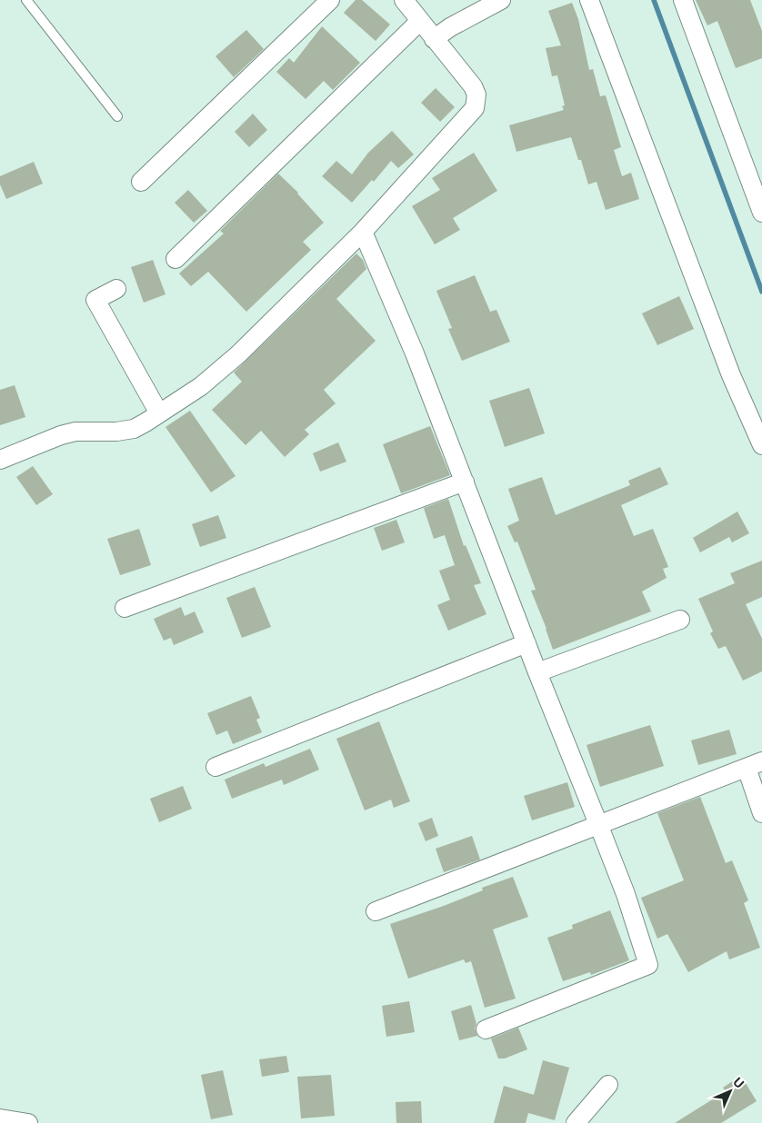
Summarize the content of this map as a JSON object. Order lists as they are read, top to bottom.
{
  "north": "top right"
}
